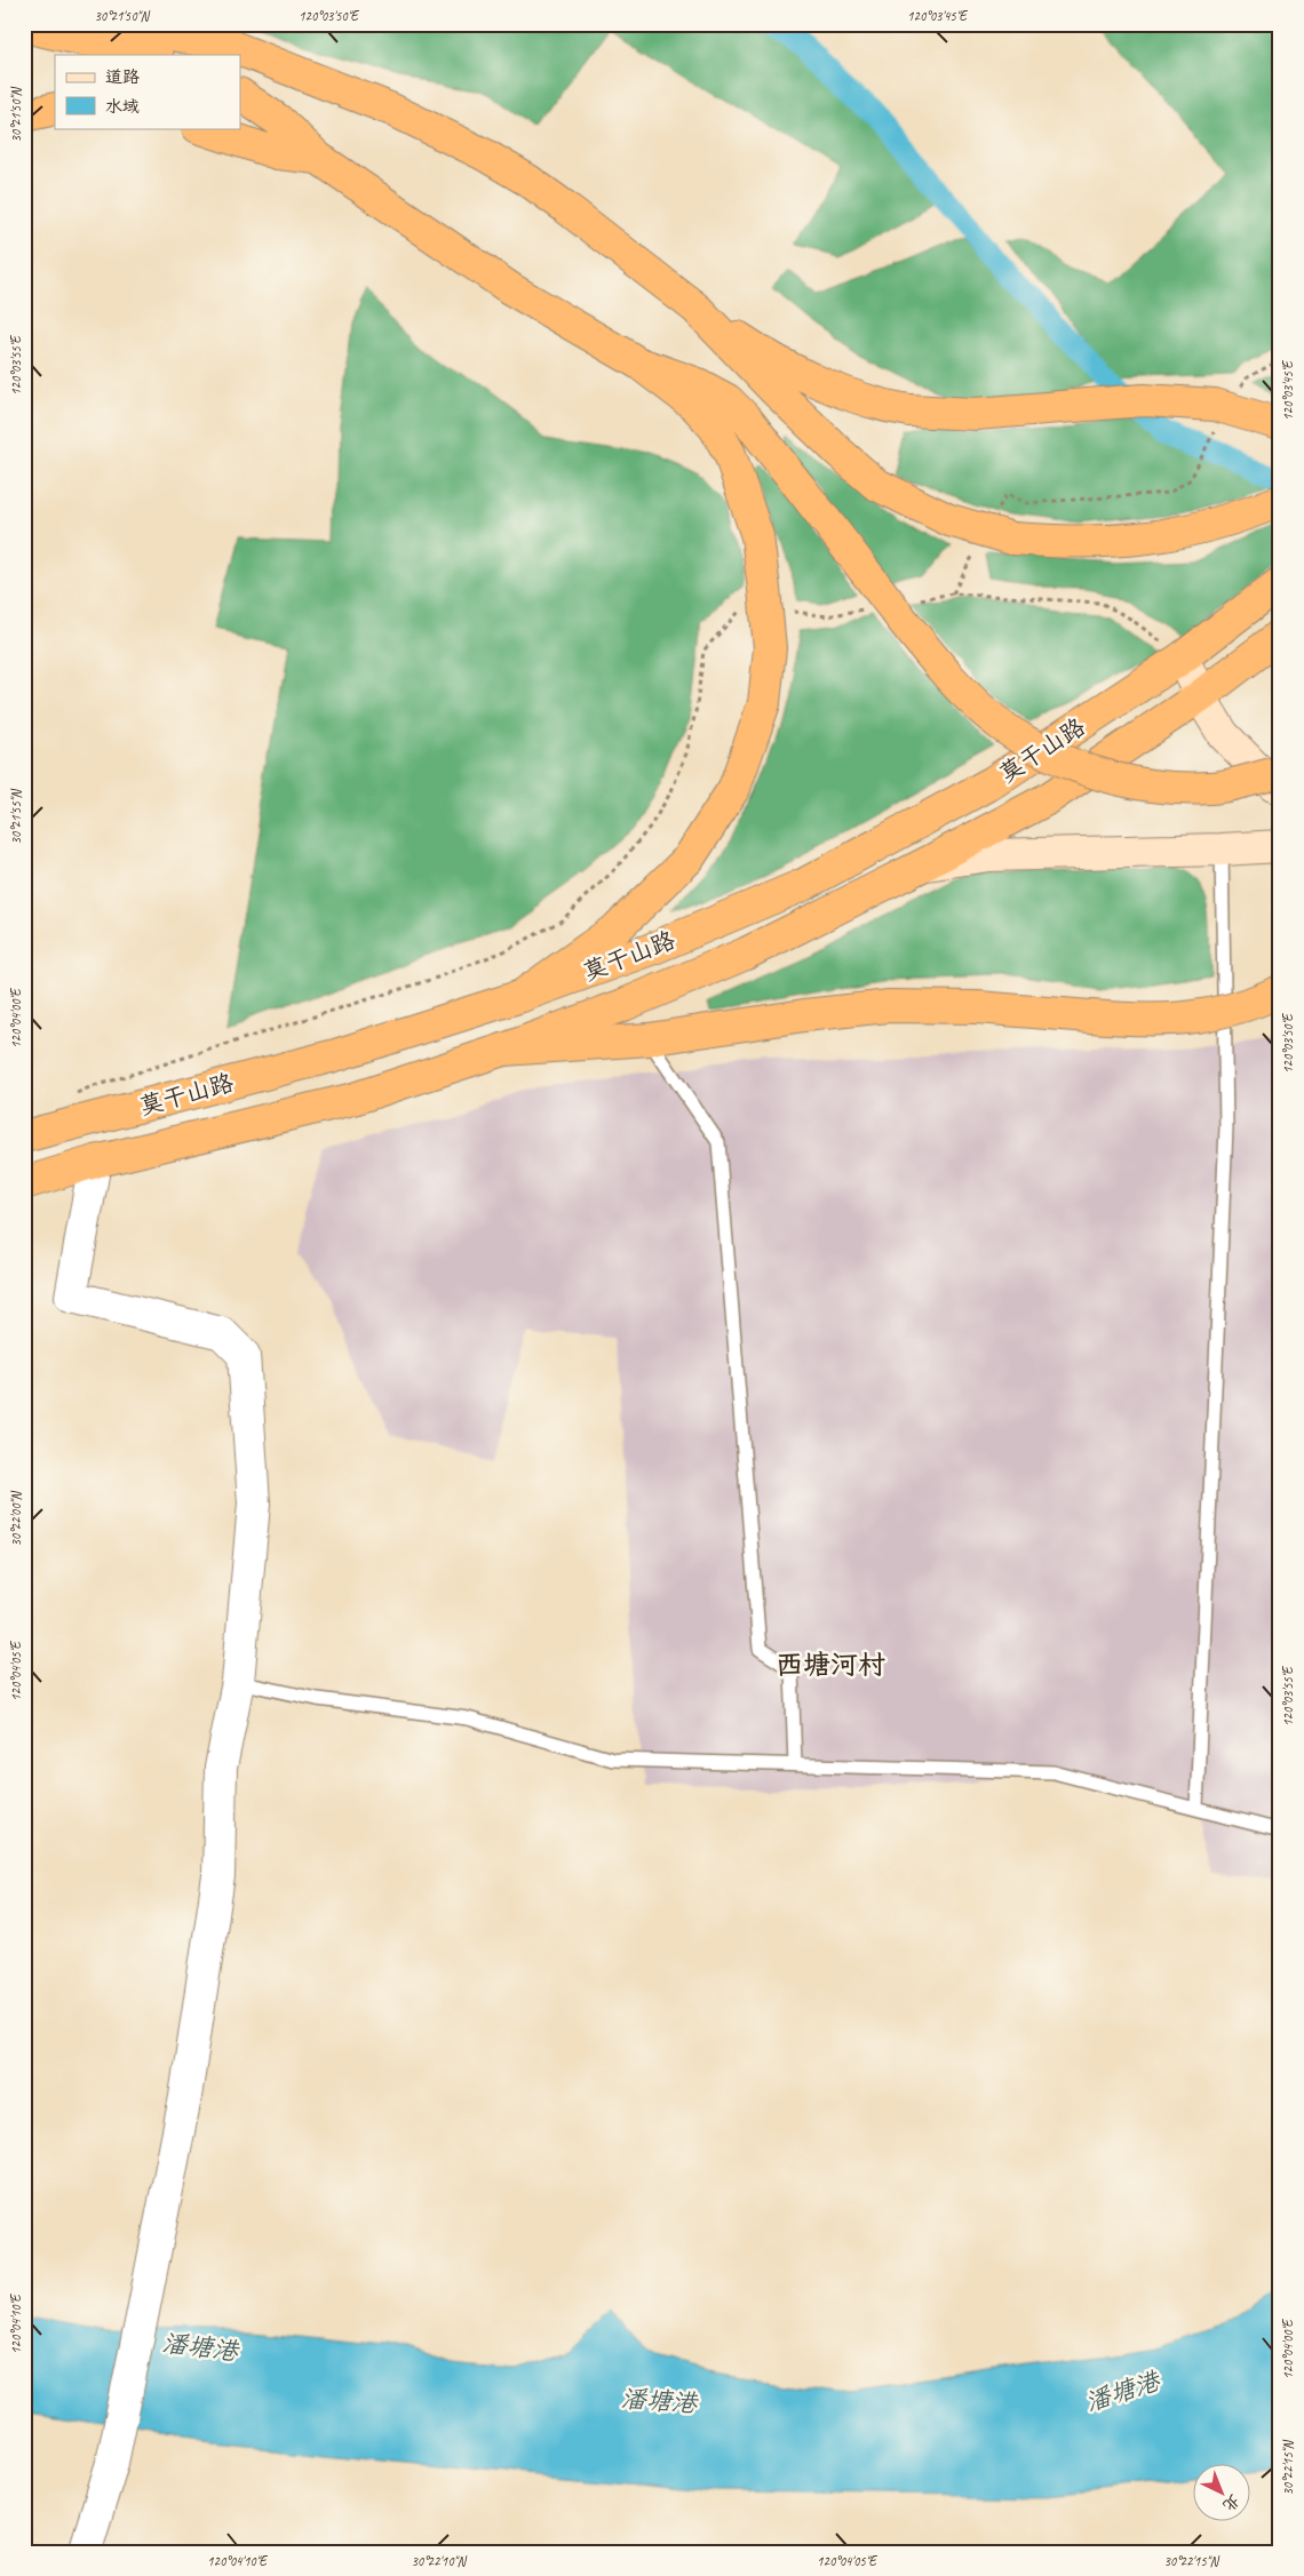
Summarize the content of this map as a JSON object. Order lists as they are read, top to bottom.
{
  "streets": {
    "highway": ["莫干山路"]
  },
  "districts": ["西塘河村"],
  "water": ["潘塘港"],
  "legend": ["道路", "水域"],
  "north": "bottom right",
  "coordinates": [
    "30°21'50\"N",
    "120°03'50\"E",
    "120°03'45\"E",
    "120°03'55\"E",
    "30°21'55\"N",
    "120°04'00\"E",
    "30°22'00\"N",
    "120°04'05\"E",
    "120°04'10\"E",
    "30°22'15\"N",
    "30°22'10\"N"
  ]
}
